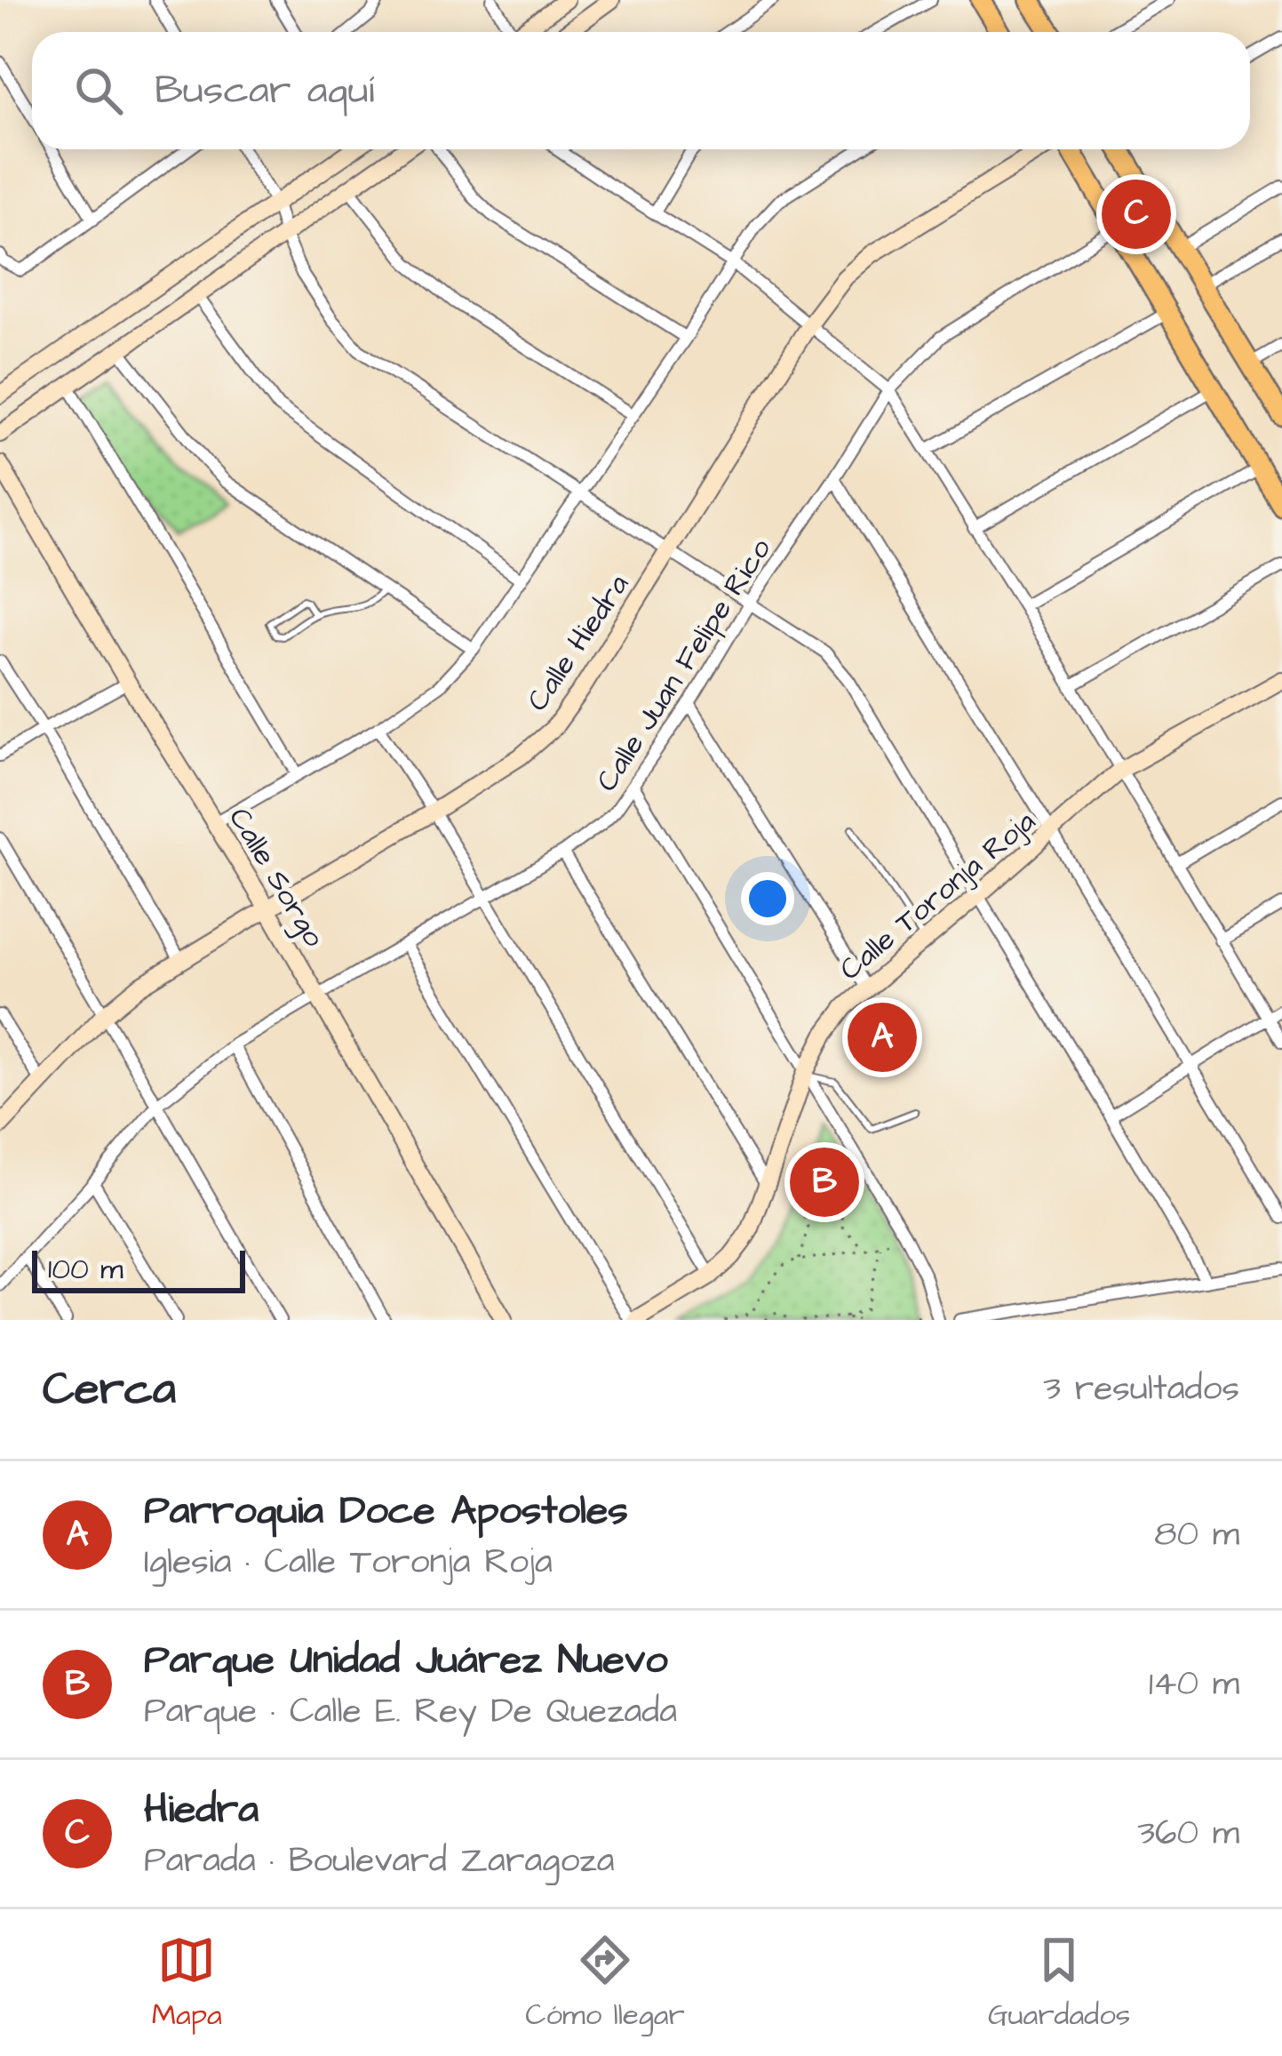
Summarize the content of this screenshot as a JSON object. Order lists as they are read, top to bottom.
{
  "streets": {
    "street": [
      "Calle Hiedra",
      "Calle Juan Felipe Rico",
      "Calle Sorgo",
      "Calle Toronja Roja"
    ]
  },
  "crossings": [
    ["Calle Hiedra", "Calle Sorgo"],
    ["Calle Juan Felipe Rico", "Calle Sorgo"]
  ],
  "scale_bar": "100 m",
  "page": {
    "search": "Buscar aquí",
    "pins": ["C", "A", "B"],
    "scale": "100 m",
    "heading": ["Cerca", "3 resultados"],
    "list": [
      {
        "mark": "A",
        "name": "Parroquia Doce Apostoles",
        "note": "Iglesia · Calle Toronja Roja",
        "value": "80 m"
      },
      {
        "mark": "B",
        "name": "Parque Unidad Juárez Nuevo",
        "note": "Parque · Calle E. Rey De Quezada",
        "value": "140 m"
      },
      {
        "mark": "C",
        "name": "Hiedra",
        "note": "Parada · Boulevard Zaragoza",
        "value": "360 m"
      }
    ],
    "nav": ["Mapa", "Cómo llegar", "Guardados"]
  }
}
